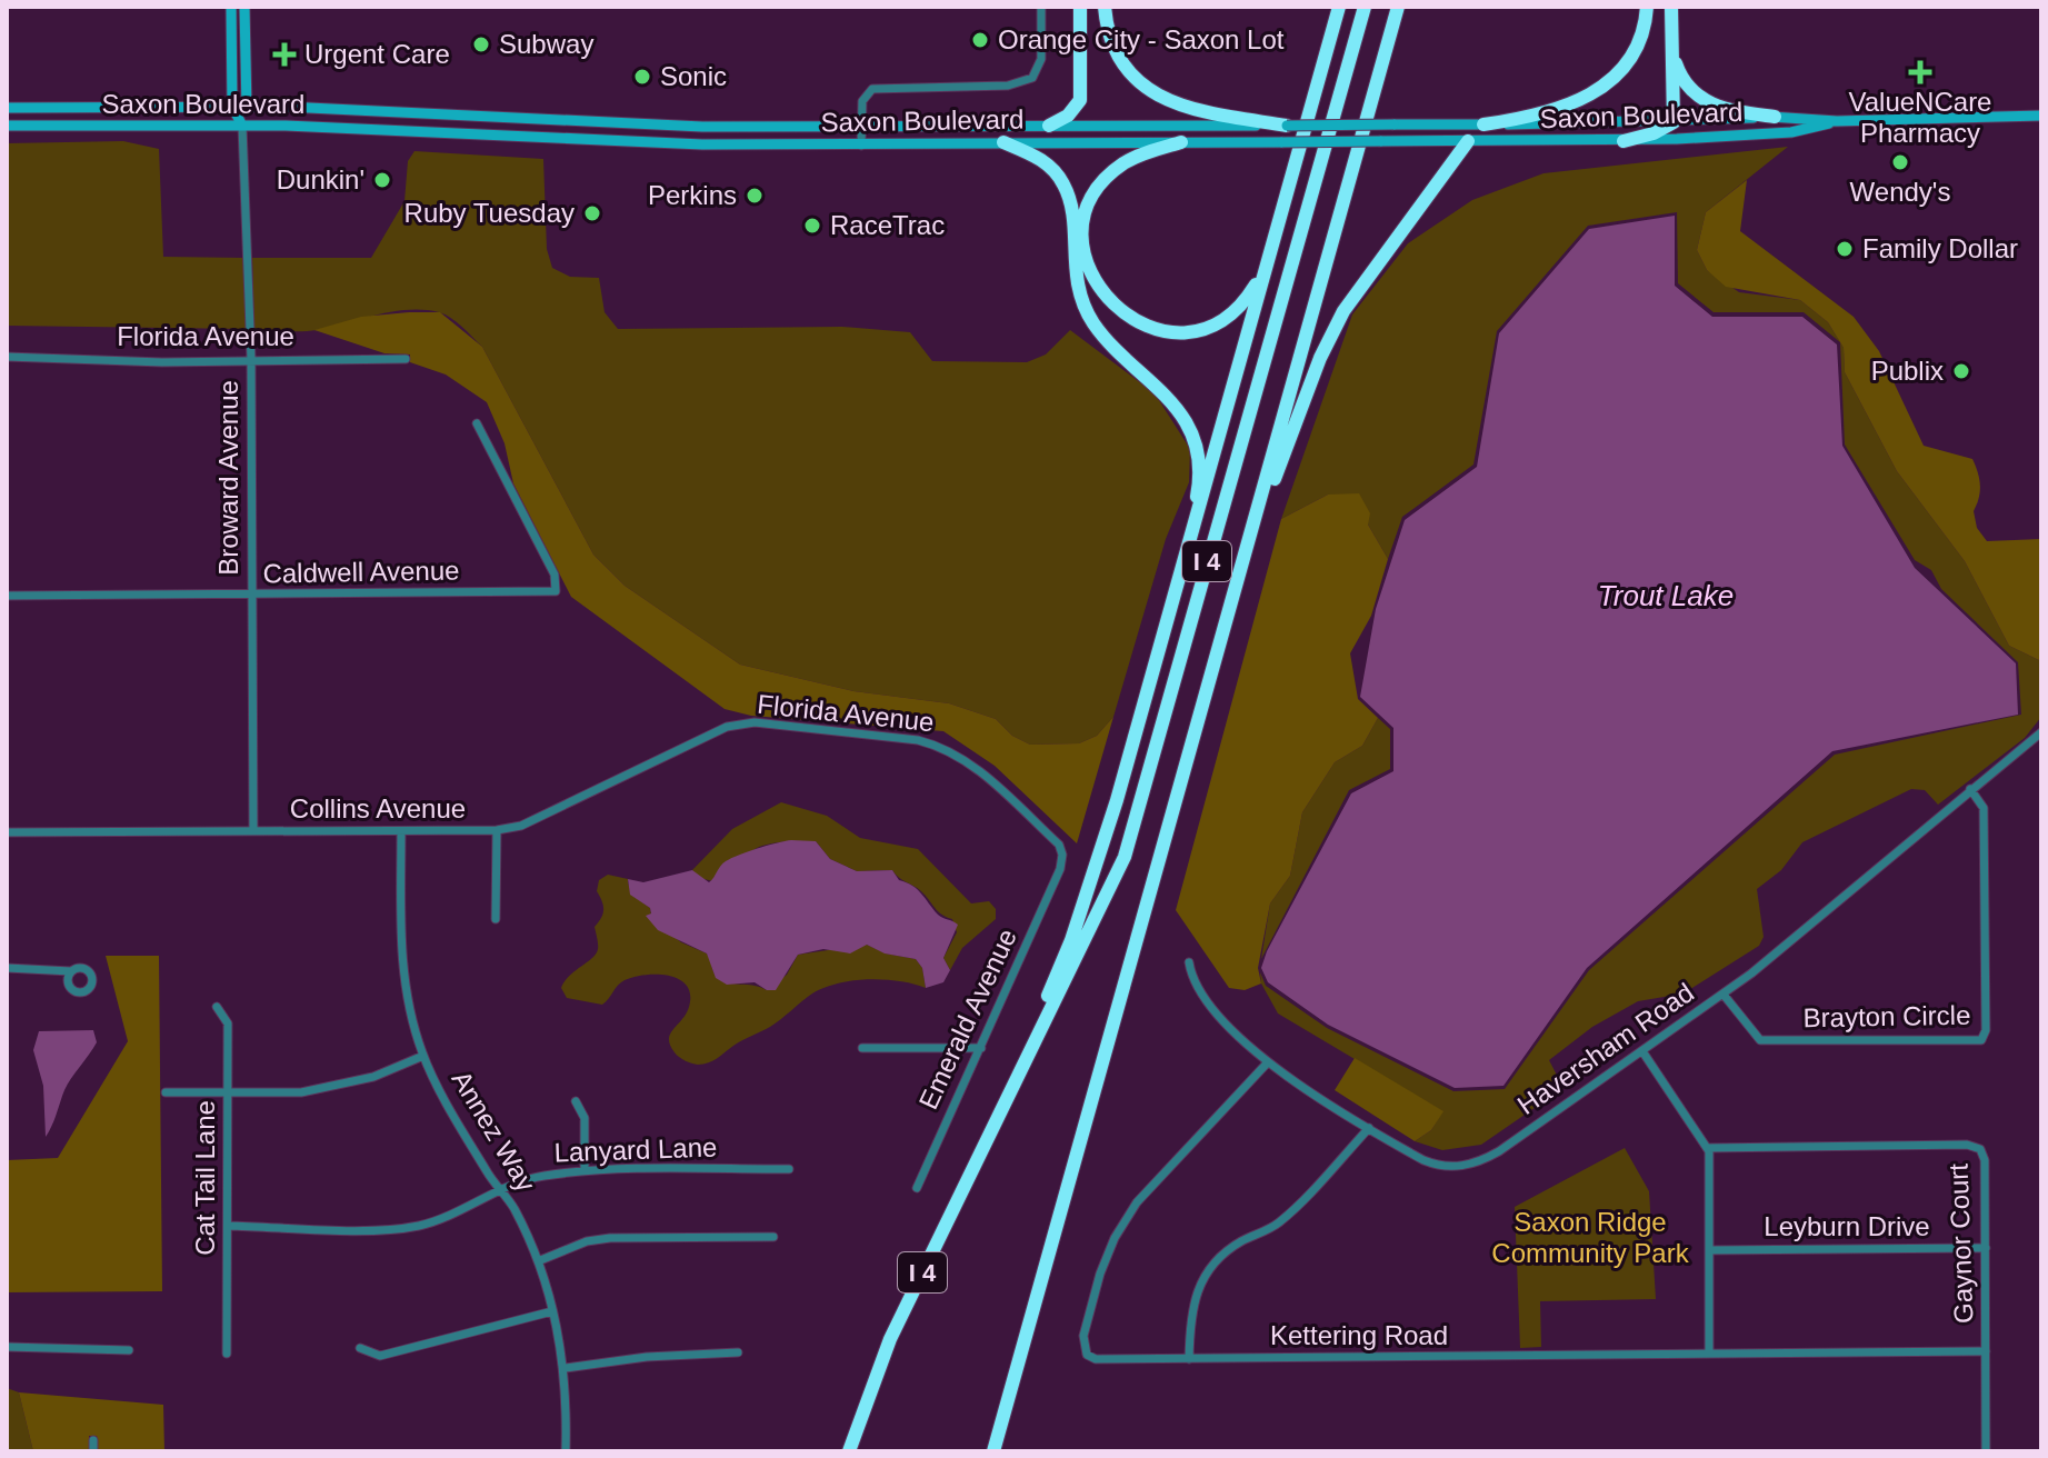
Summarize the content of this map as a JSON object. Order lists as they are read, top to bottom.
{
  "streets": {
    "highway": ["I 4"],
    "main road": ["Saxon Boulevard"],
    "street": [
      "Florida Avenue",
      "Broward Avenue",
      "Caldwell Avenue",
      "Collins Avenue",
      "Brayton Circle",
      "Emerald Avenue",
      "Haversham Road",
      "Annez Way",
      "Lanyard Lane",
      "Cat Tail Lane",
      "Leyburn Drive",
      "Gaynor Court",
      "Kettering Road"
    ]
  },
  "crossings": [
    ["Saxon Boulevard", "Broward Avenue"],
    ["Florida Avenue", "Broward Avenue"],
    ["Florida Avenue", "Collins Avenue"],
    ["Florida Avenue", "Emerald Avenue"],
    ["Broward Avenue", "Caldwell Avenue"],
    ["Broward Avenue", "Collins Avenue"],
    ["Collins Avenue", "Annez Way"],
    ["Brayton Circle", "Haversham Road"],
    ["Haversham Road", "Kettering Road"],
    ["Annez Way", "Lanyard Lane"],
    ["Lanyard Lane", "Cat Tail Lane"],
    ["Leyburn Drive", "Gaynor Court"],
    ["Gaynor Court", "Kettering Road"]
  ],
  "water": ["Trout Lake"],
  "parks": ["Saxon Ridge Community Park"],
  "places": {
    "other": [
      "Orange City - Saxon Lot",
      "Subway",
      "Sonic",
      "Wendy's",
      "Dunkin'",
      "Perkins",
      "Ruby Tuesday",
      "RaceTrac",
      "Family Dollar",
      "Publix"
    ],
    "health": ["Urgent Care", "ValueNCare Pharmacy"]
  }
}
